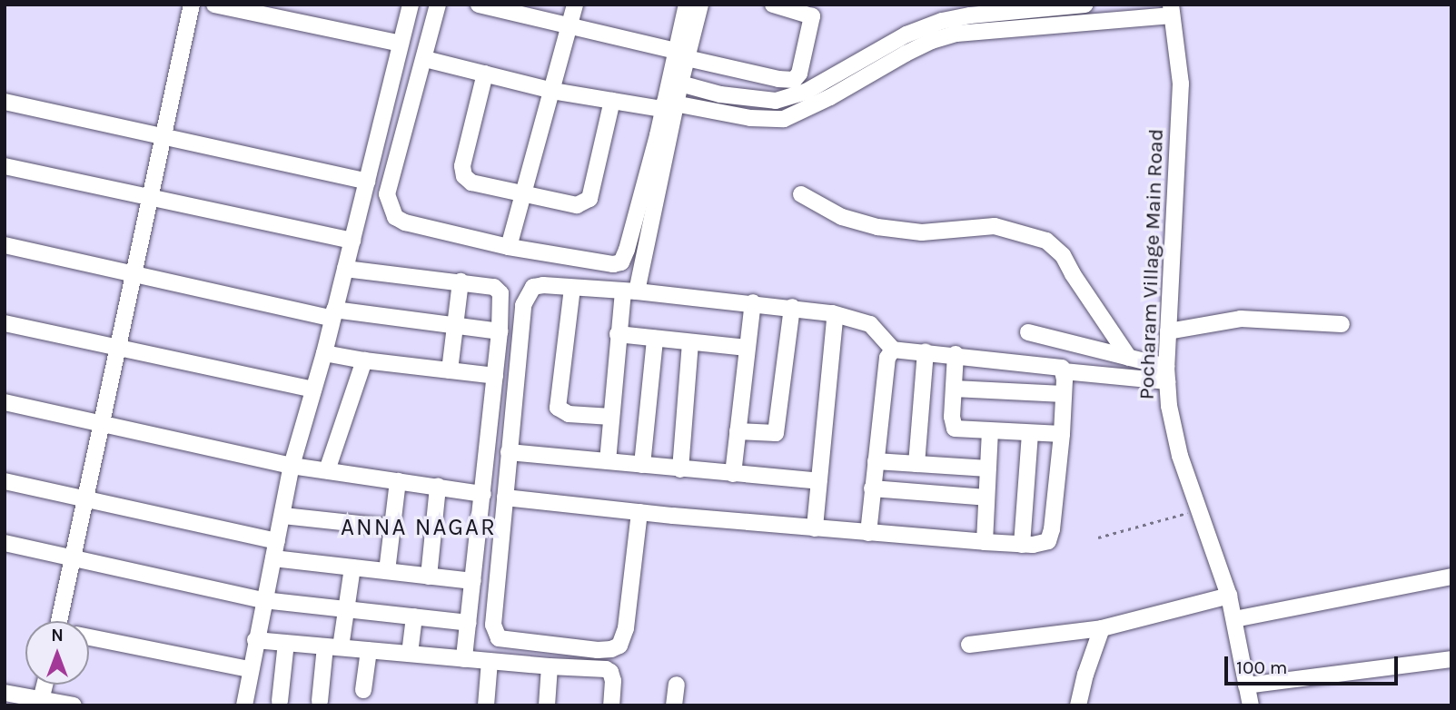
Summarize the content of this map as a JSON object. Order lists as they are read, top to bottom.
{
  "streets": {
    "street": ["Pocharam Village Main Road"]
  },
  "districts": ["ANNA NAGAR"],
  "scale_bar": "100 m",
  "north": "top"
}
